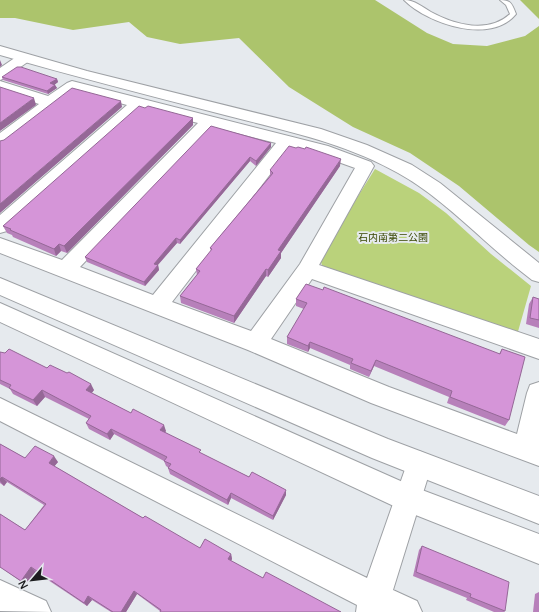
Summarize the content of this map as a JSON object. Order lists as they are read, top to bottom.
{
  "parks": ["石内南第二公園"],
  "north": "bottom left"
}
